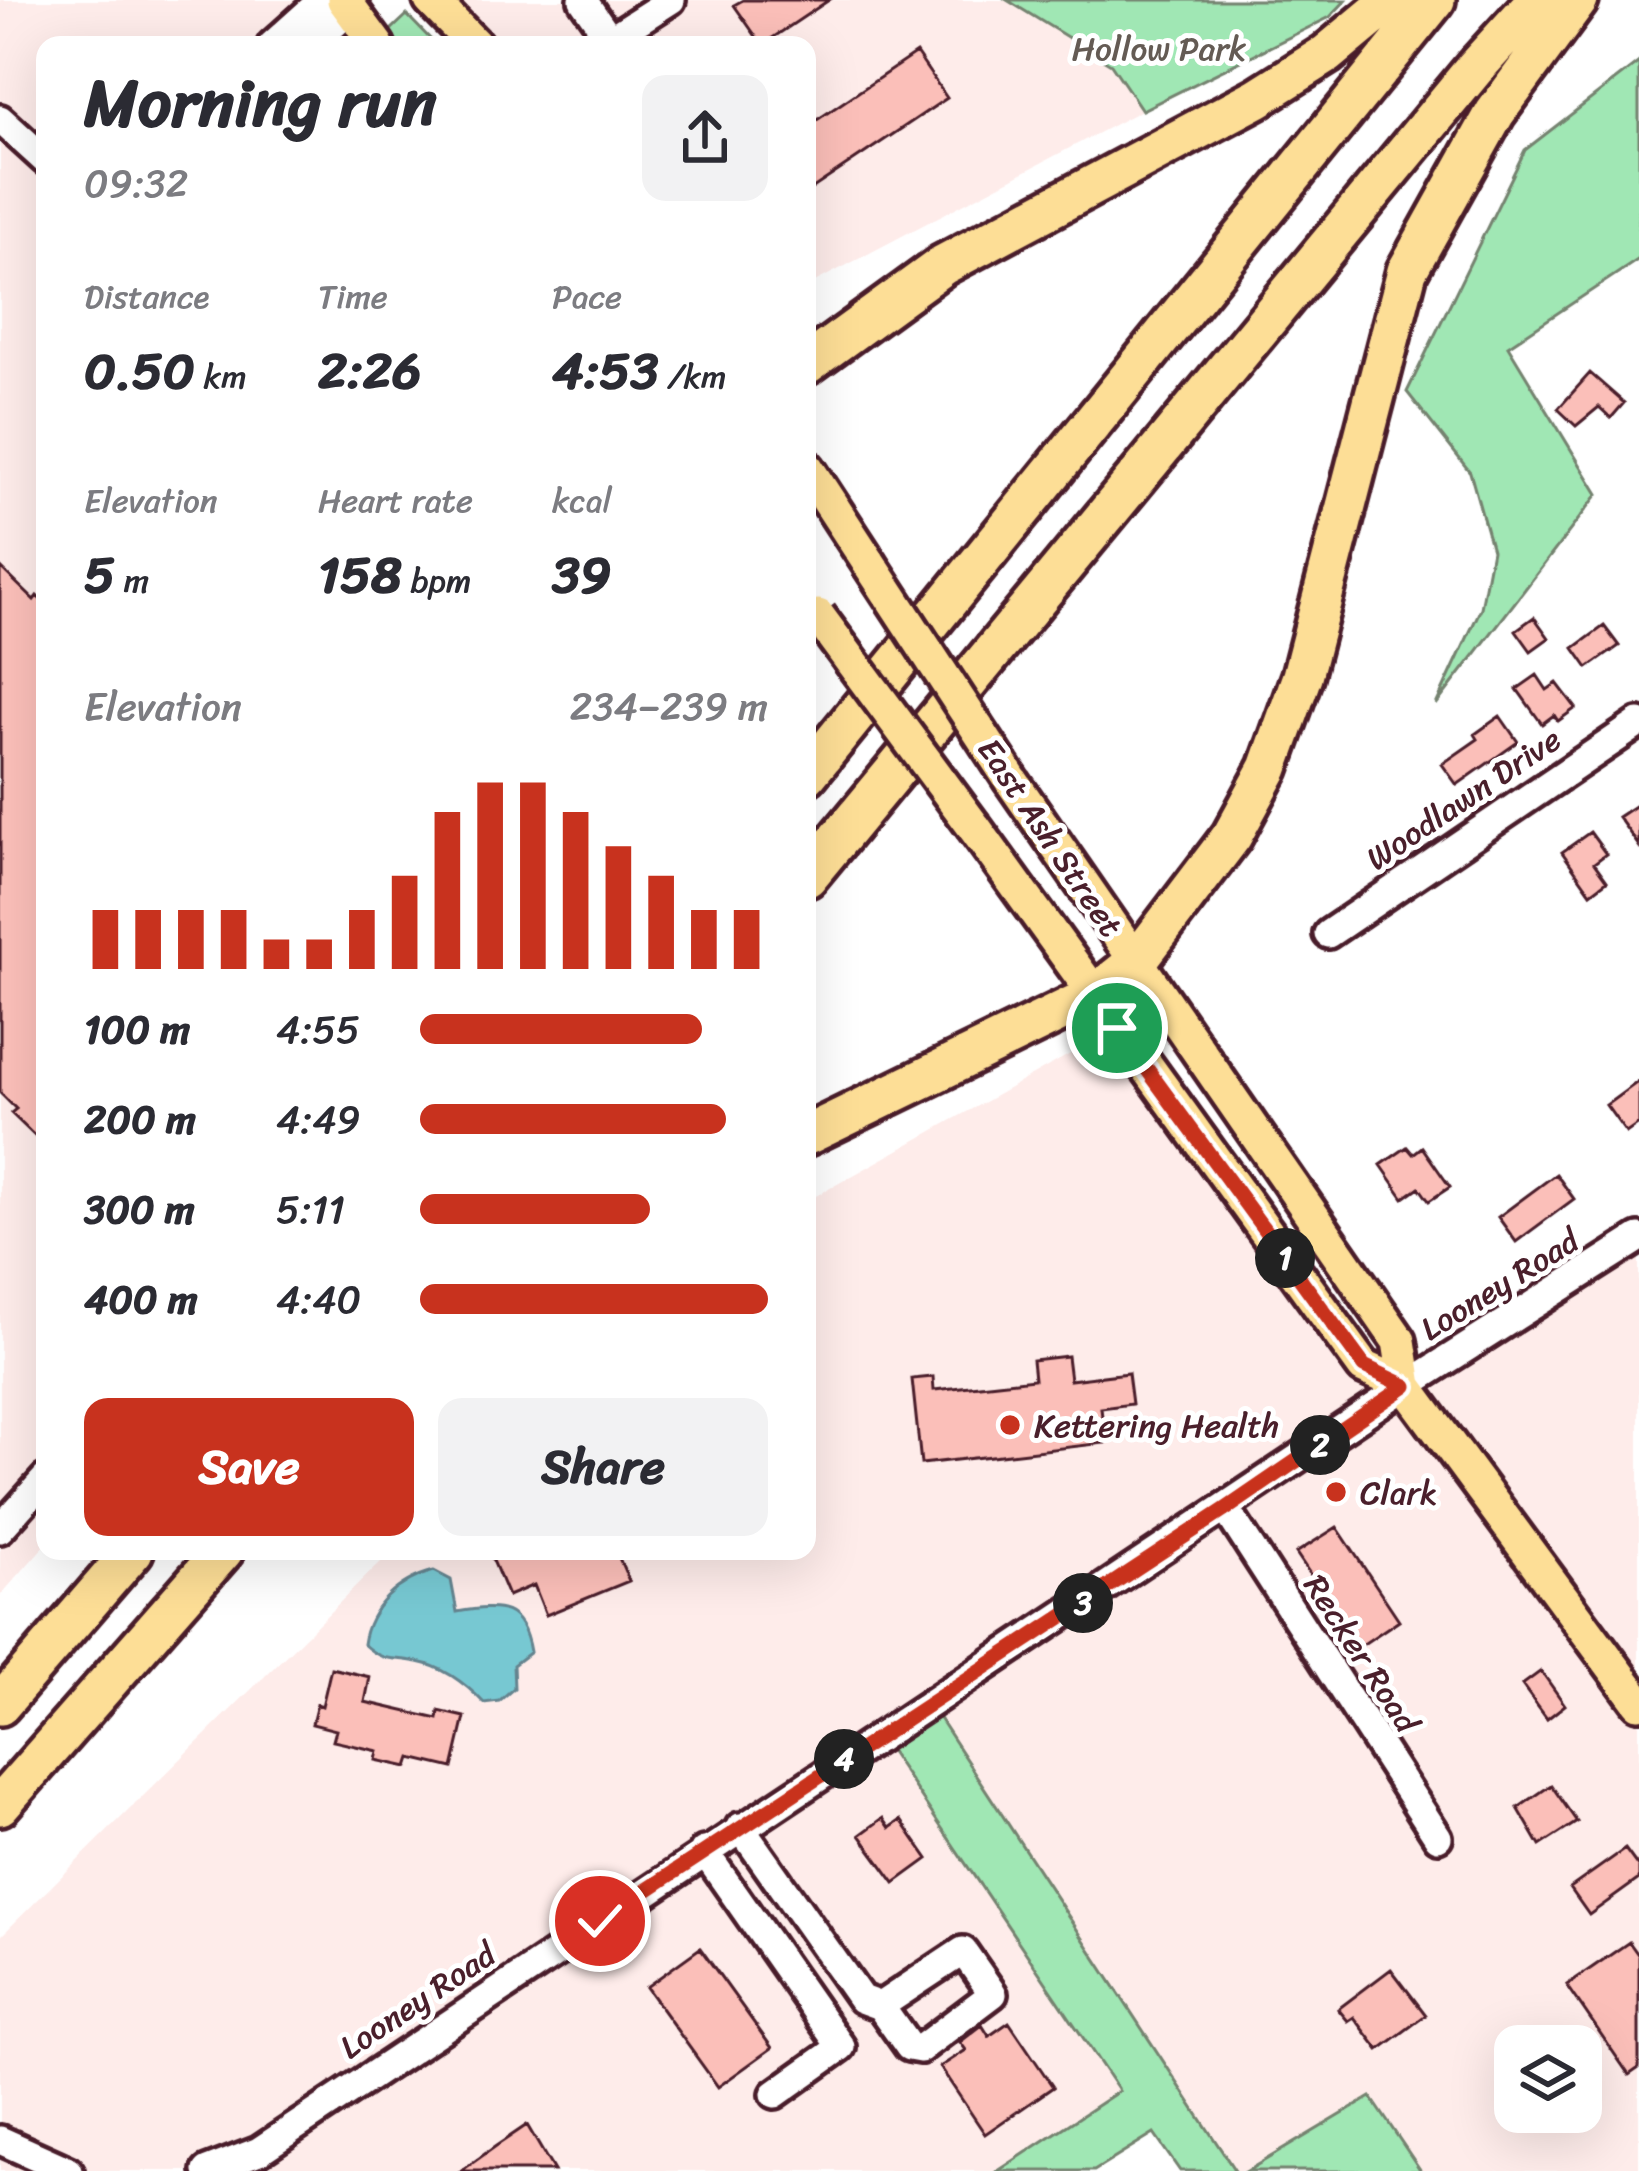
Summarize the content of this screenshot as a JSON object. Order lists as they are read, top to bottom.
{
  "streets": {
    "main road": ["East Ash Street"],
    "street": ["Woodlawn Drive", "Looney Road", "Recker Road"]
  },
  "crossings": [
    ["East Ash Street", "Looney Road"],
    ["Looney Road", "Recker Road"]
  ],
  "parks": ["Hollow Park"],
  "places": ["Kettering Health", "Clark"],
  "page": {
    "heading": ["Morning run", "09:32"],
    "stats": [
      ["Distance", "0.50 km"],
      ["Time", "2:26"],
      ["Pace", "4:53 /km"],
      ["Elevation", "5 m"],
      ["Heart rate", "158 bpm"],
      ["kcal", "39"]
    ],
    "chart": ["Elevation", "234–239 m"],
    "list": [
      {
        "name": "100 m",
        "note": "4:55"
      },
      {
        "name": "200 m",
        "note": "4:49"
      },
      {
        "name": "300 m",
        "note": "5:11"
      },
      {
        "name": "400 m",
        "note": "4:40"
      }
    ],
    "pins": [
      "1",
      "2",
      "3",
      "4"
    ],
    "buttons": ["Save", "Share"]
  }
}
